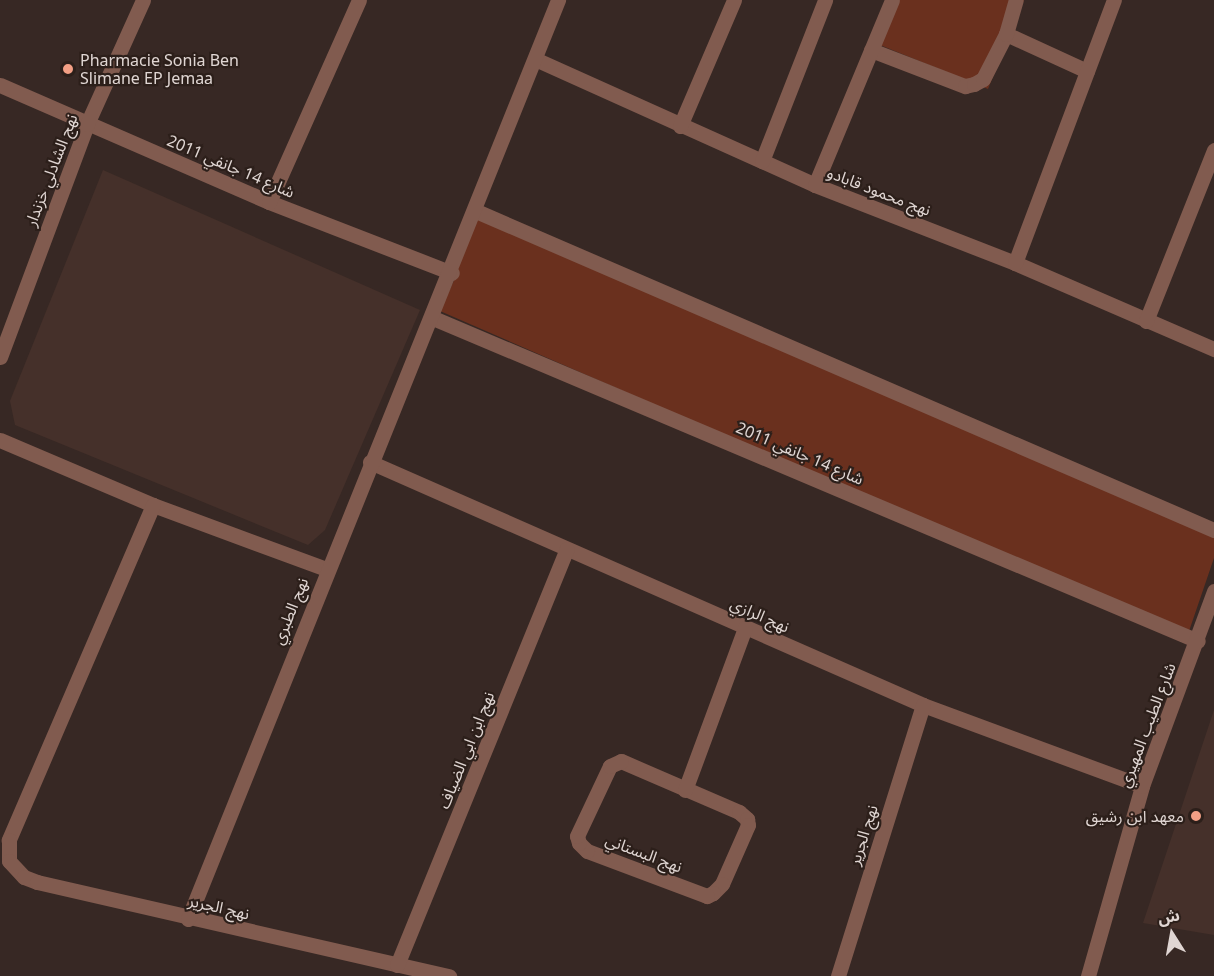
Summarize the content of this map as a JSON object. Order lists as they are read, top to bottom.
{
  "streets": {
    "street": [
      "شارع 14 جانفي 2011",
      "نهج الشادلي خزندار",
      "نهج محمود قابادو",
      "نهج الطبري",
      "نهج الرازي",
      "شارع الطيب المهيري",
      "نهج ابن ابي الضياف",
      "نهج الجرير",
      "نهج البستاني"
    ]
  },
  "crossings": [
    ["شارع 14 جانفي 2011", "نهج الشادلي خزندار"],
    ["شارع 14 جانفي 2011", "نهج الطبري"],
    ["شارع 14 جانفي 2011", "شارع الطيب المهيري"],
    ["نهج الطبري", "نهج الرازي"],
    ["نهج الطبري", "نهج الجرير"],
    ["نهج الرازي", "شارع الطيب المهيري"],
    ["نهج الرازي", "نهج ابن ابي الضياف"],
    ["نهج الرازي", "نهج الجرير"],
    ["نهج ابن ابي الضياف", "نهج الجرير"]
  ],
  "places": ["Pharmacie Sonia Ben Slimane EP Jemaa", "معهد ابن رشيق"],
  "north": "top"
}
